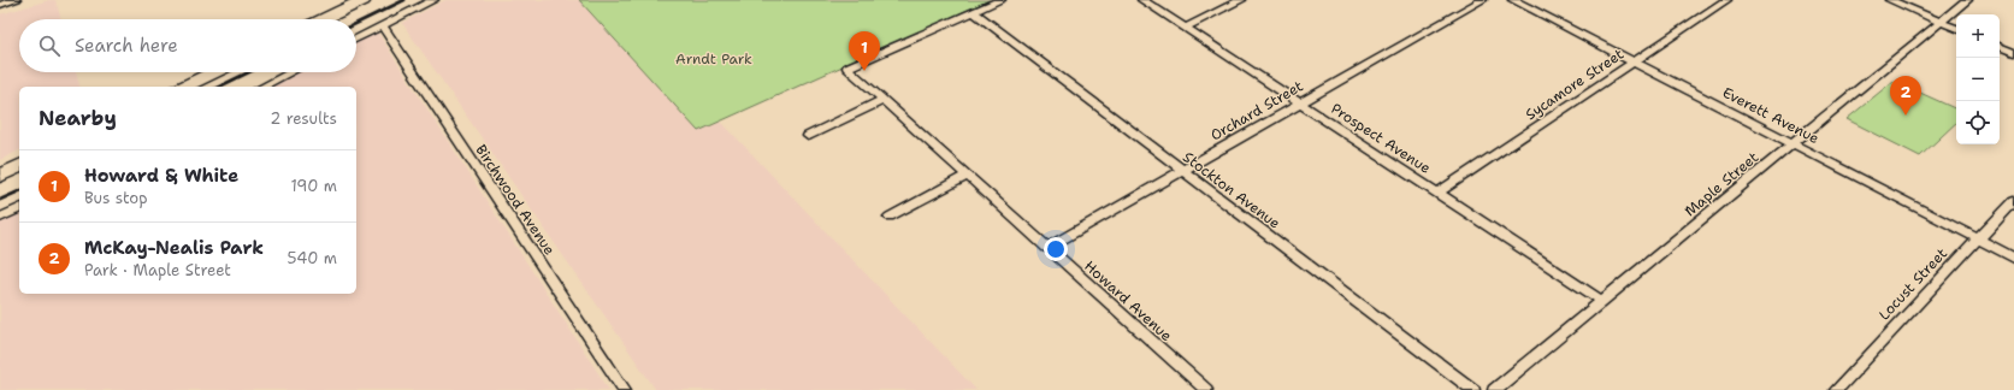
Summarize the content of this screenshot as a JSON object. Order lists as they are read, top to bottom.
{
  "streets": {
    "street": [
      "Sycamore Street",
      "Orchard Street",
      "Everett Avenue",
      "Prospect Avenue",
      "Maple Street",
      "Stockton Avenue",
      "Birchwood Avenue",
      "Locust Street",
      "Howard Avenue"
    ]
  },
  "crossings": [
    ["Sycamore Street", "Everett Avenue"],
    ["Sycamore Street", "Prospect Avenue"],
    ["Orchard Street", "Prospect Avenue"],
    ["Orchard Street", "Stockton Avenue"],
    ["Orchard Street", "Howard Avenue"],
    ["Everett Avenue", "Maple Street"],
    ["Everett Avenue", "Locust Street"],
    ["Prospect Avenue", "Maple Street"],
    ["Stockton Avenue", "Howard Avenue"]
  ],
  "parks": ["Arndt Park"],
  "page": {
    "map_buttons": ["+", "−"],
    "search": "Search here",
    "pins": ["1", "2"],
    "heading": ["Nearby", "2 results"],
    "list": [
      {
        "mark": "1",
        "name": "Howard & White",
        "note": "Bus stop",
        "value": "190 m"
      },
      {
        "mark": "2",
        "name": "McKay-Nealis Park",
        "note": "Park · Maple Street",
        "value": "540 m"
      }
    ]
  }
}
